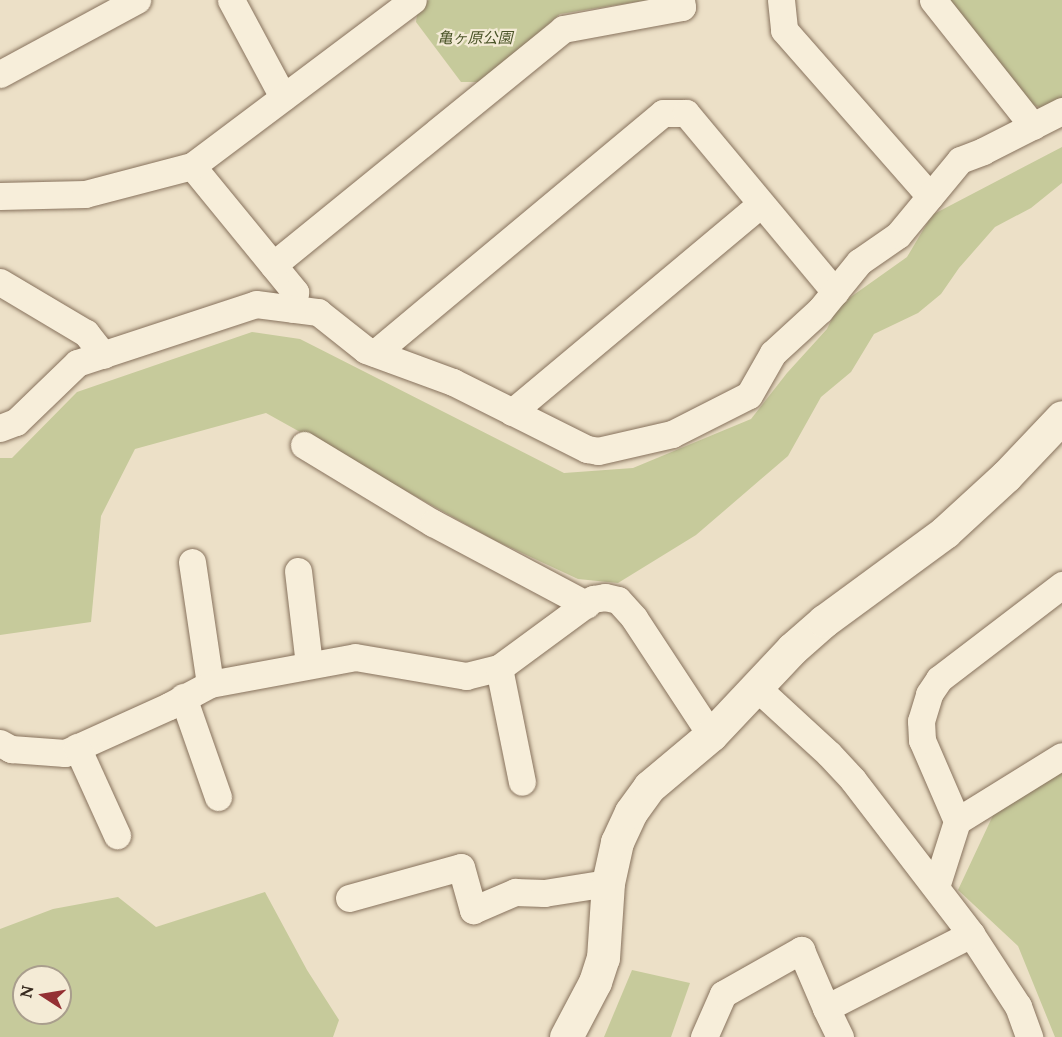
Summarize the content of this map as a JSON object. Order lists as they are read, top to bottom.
{
  "parks": ["亀ヶ原公園"],
  "north": "left"
}
